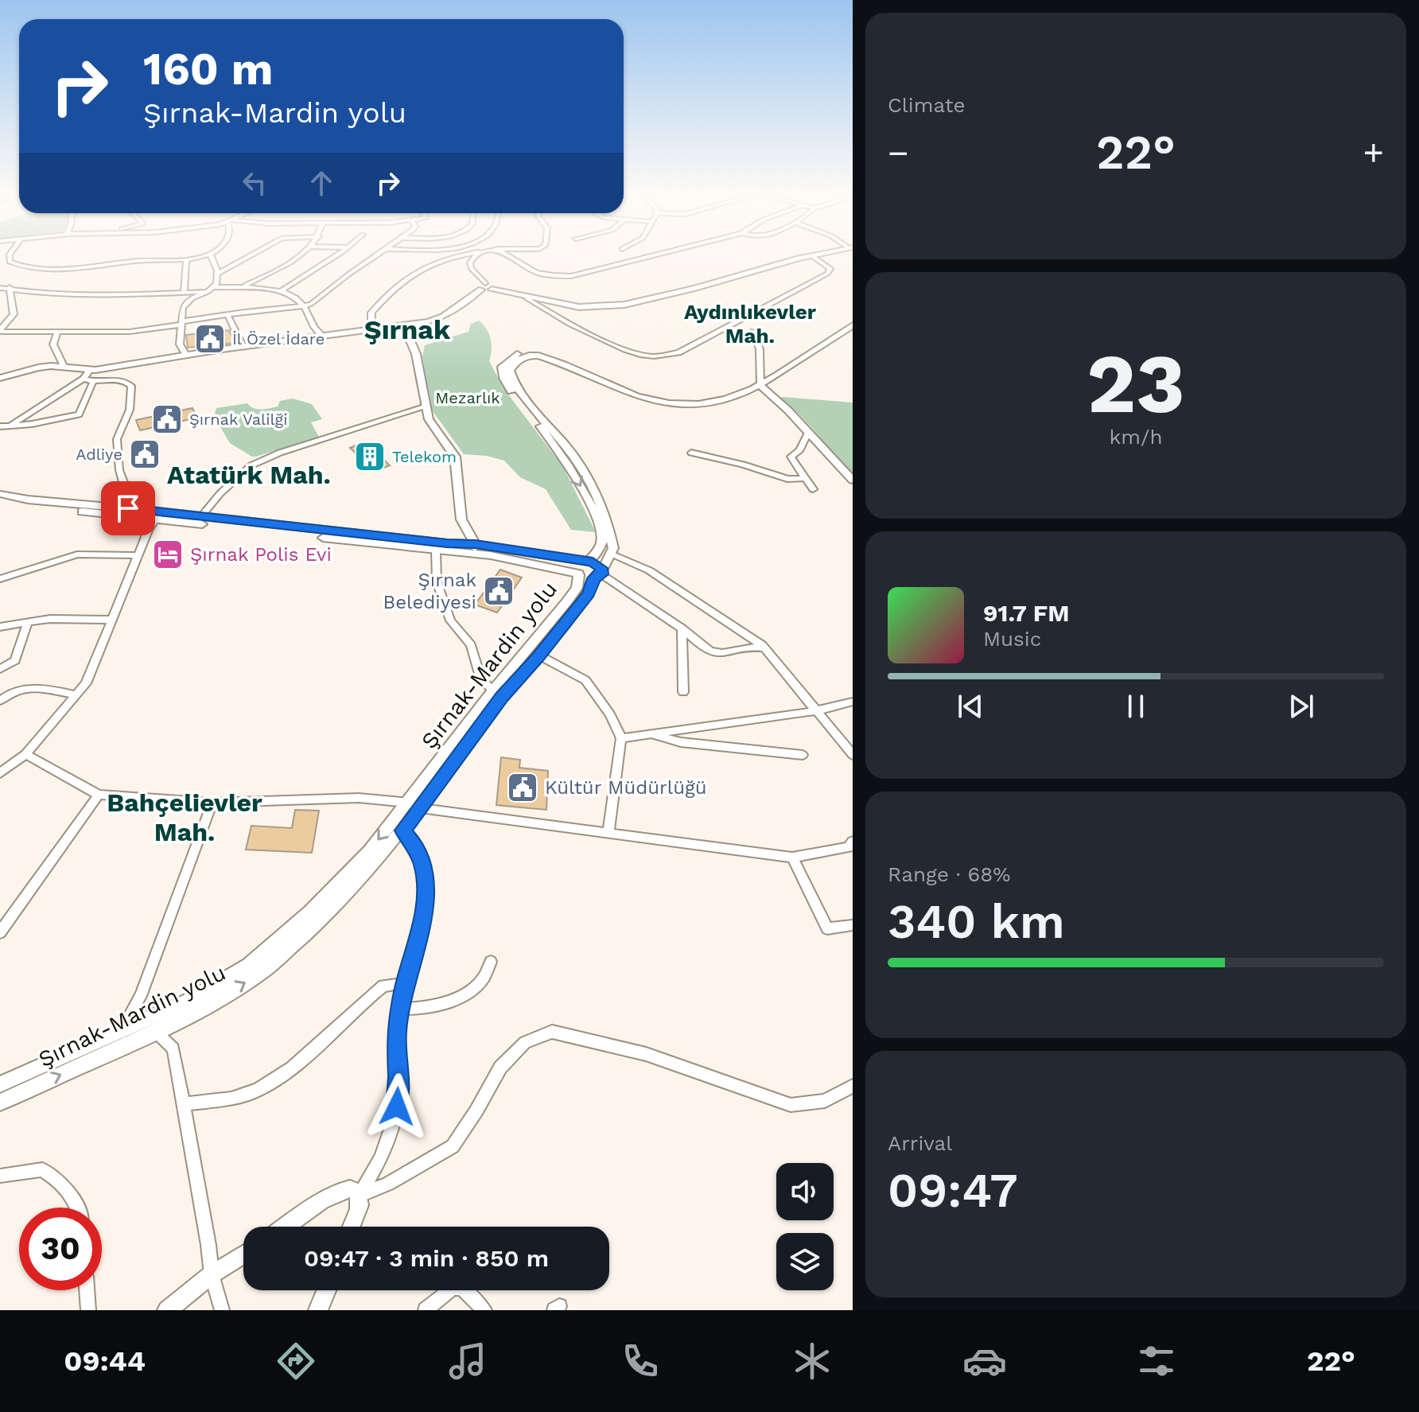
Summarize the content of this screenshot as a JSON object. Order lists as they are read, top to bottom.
{
  "streets": {
    "street": ["Şırnak-Mardin yolu"]
  },
  "districts": [
    "Aydınlıkevler Mah.",
    "Şırnak",
    "Atatürk Mah.",
    "Bahçelievler Mah."
  ],
  "parks": ["Mezarlık"],
  "places": {
    "public building": [
      "İl Özel İdare",
      "Şırnak Valilği",
      "Adliye",
      "Şırnak Belediyesi",
      "Kültür Müdürlüğü"
    ],
    "building": ["Telekom"],
    "hotel": ["Şırnak Polis Evi"]
  },
  "page": {
    "tile": [
      "Climate",
      ["23", "km/h"],
      ["Range · 68%", "340 km"],
      ["Arrival", "09:47"]
    ],
    "turn": ["160 m", "Şırnak-Mardin yolu"],
    "heat": ["−", "22°", "+"],
    "song": ["91.7 FM", "Music"],
    "limit": "30",
    "trip": "09:47 · 3 min · 850 m",
    "tabs": ["09:44", "22°"]
  }
}
